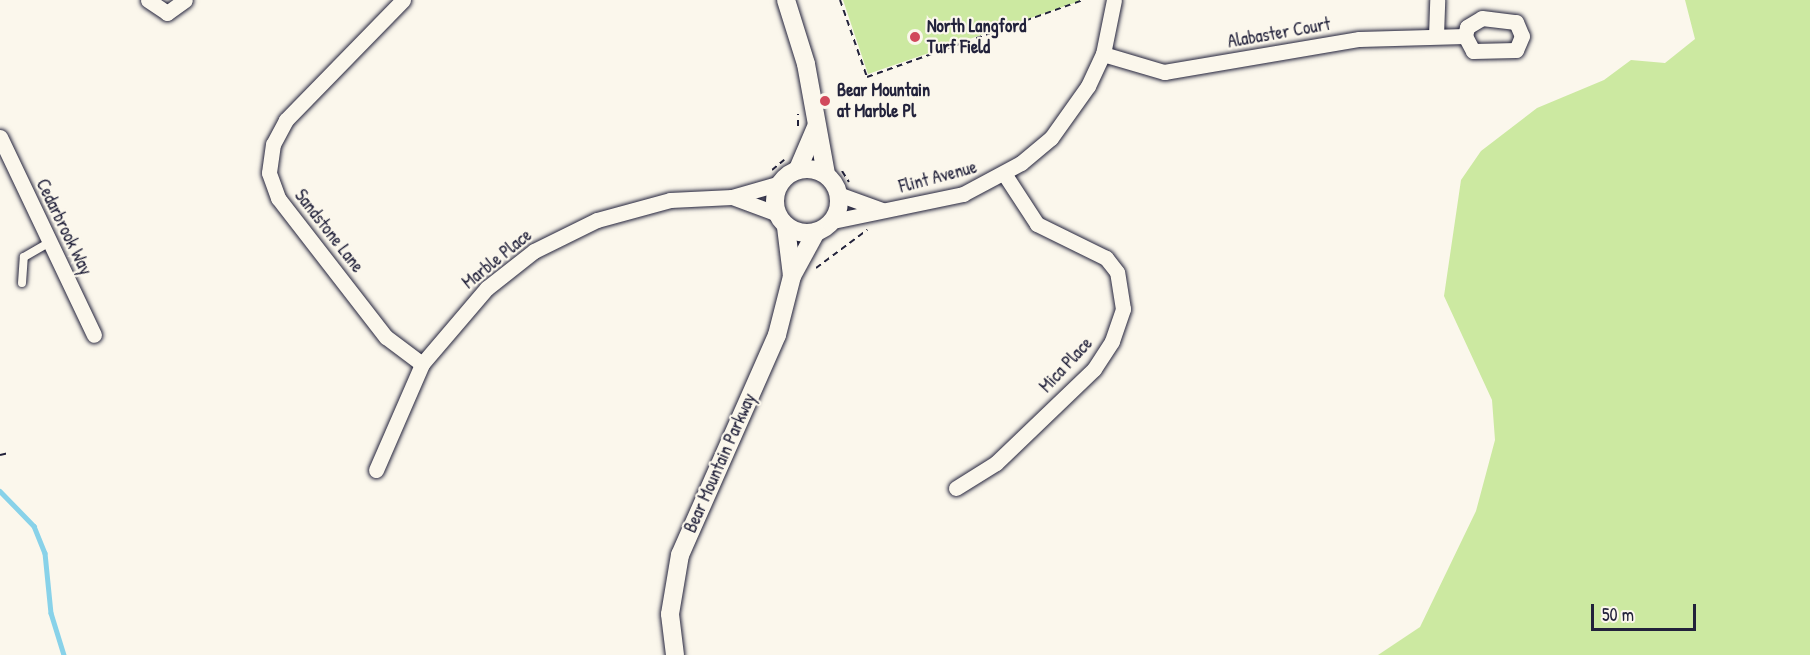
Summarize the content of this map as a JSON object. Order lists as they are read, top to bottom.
{
  "streets": {
    "street": [
      "Alabaster Court",
      "Flint Avenue",
      "Cedarbrook Way",
      "Sandstone Lane",
      "Marble Place",
      "Mica Place",
      "Bear Mountain Parkway"
    ]
  },
  "crossings": [
    ["Alabaster Court", "Flint Avenue"],
    ["Flint Avenue", "Mica Place"],
    ["Sandstone Lane", "Marble Place"],
    ["Marble Place", "Bear Mountain Parkway"]
  ],
  "places": ["North Langford Turf Field", "Bear Mountain at Marble Pl"],
  "scale_bar": "50 m"
}
